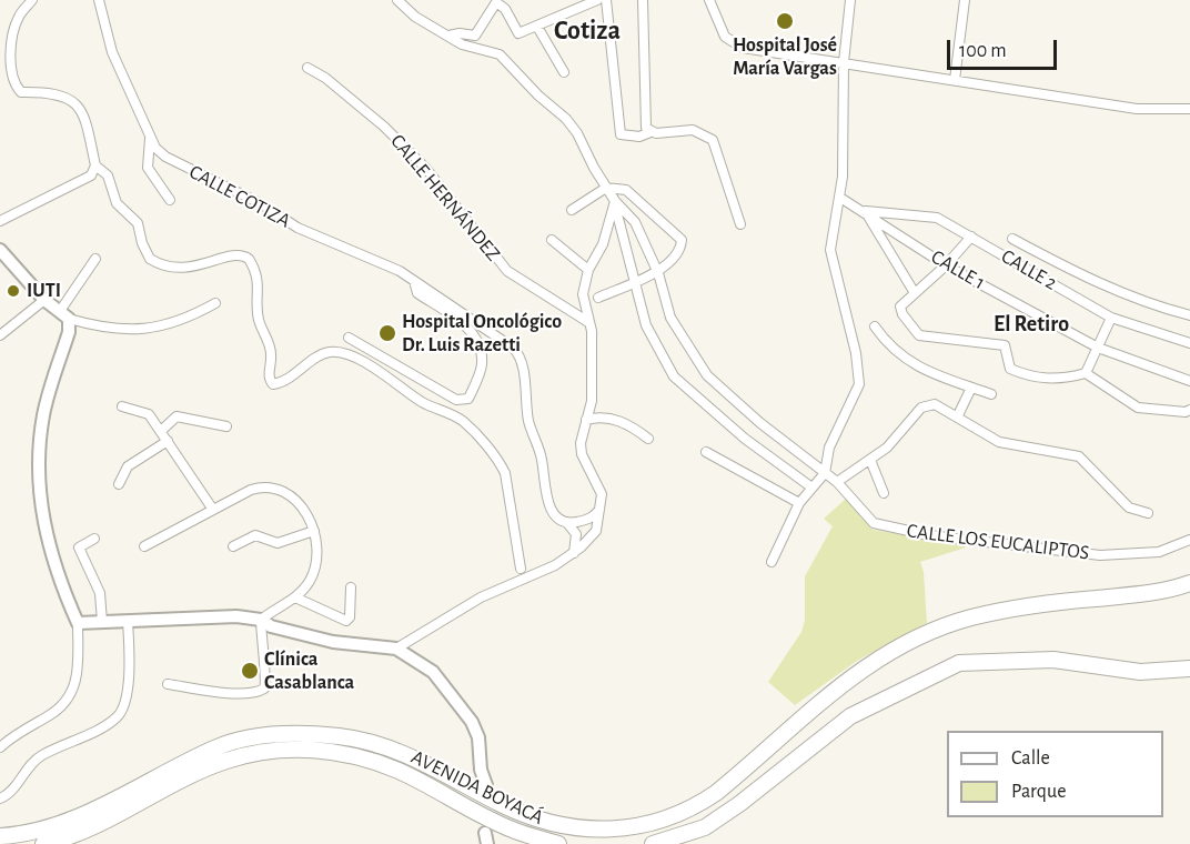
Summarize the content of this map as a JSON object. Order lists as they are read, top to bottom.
{
  "streets": {
    "highway": ["AVENIDA BOYACÁ"],
    "street": [
      "CALLE COTIZA",
      "CALLE HERNÁNDEZ",
      "CALLE 1",
      "CALLE 2",
      "CALLE LOS EUCALIPTOS"
    ]
  },
  "crossings": [
    ["CALLE 1", "CALLE 2"]
  ],
  "districts": ["Cotiza", "El Retiro"],
  "places": [
    "Hospital José María Vargas",
    "IUTI",
    "Hospital Oncológico Dr. Luis Razetti",
    "Clínica Casablanca"
  ],
  "legend": ["Calle", "Parque"],
  "scale_bar": "100 m"
}
